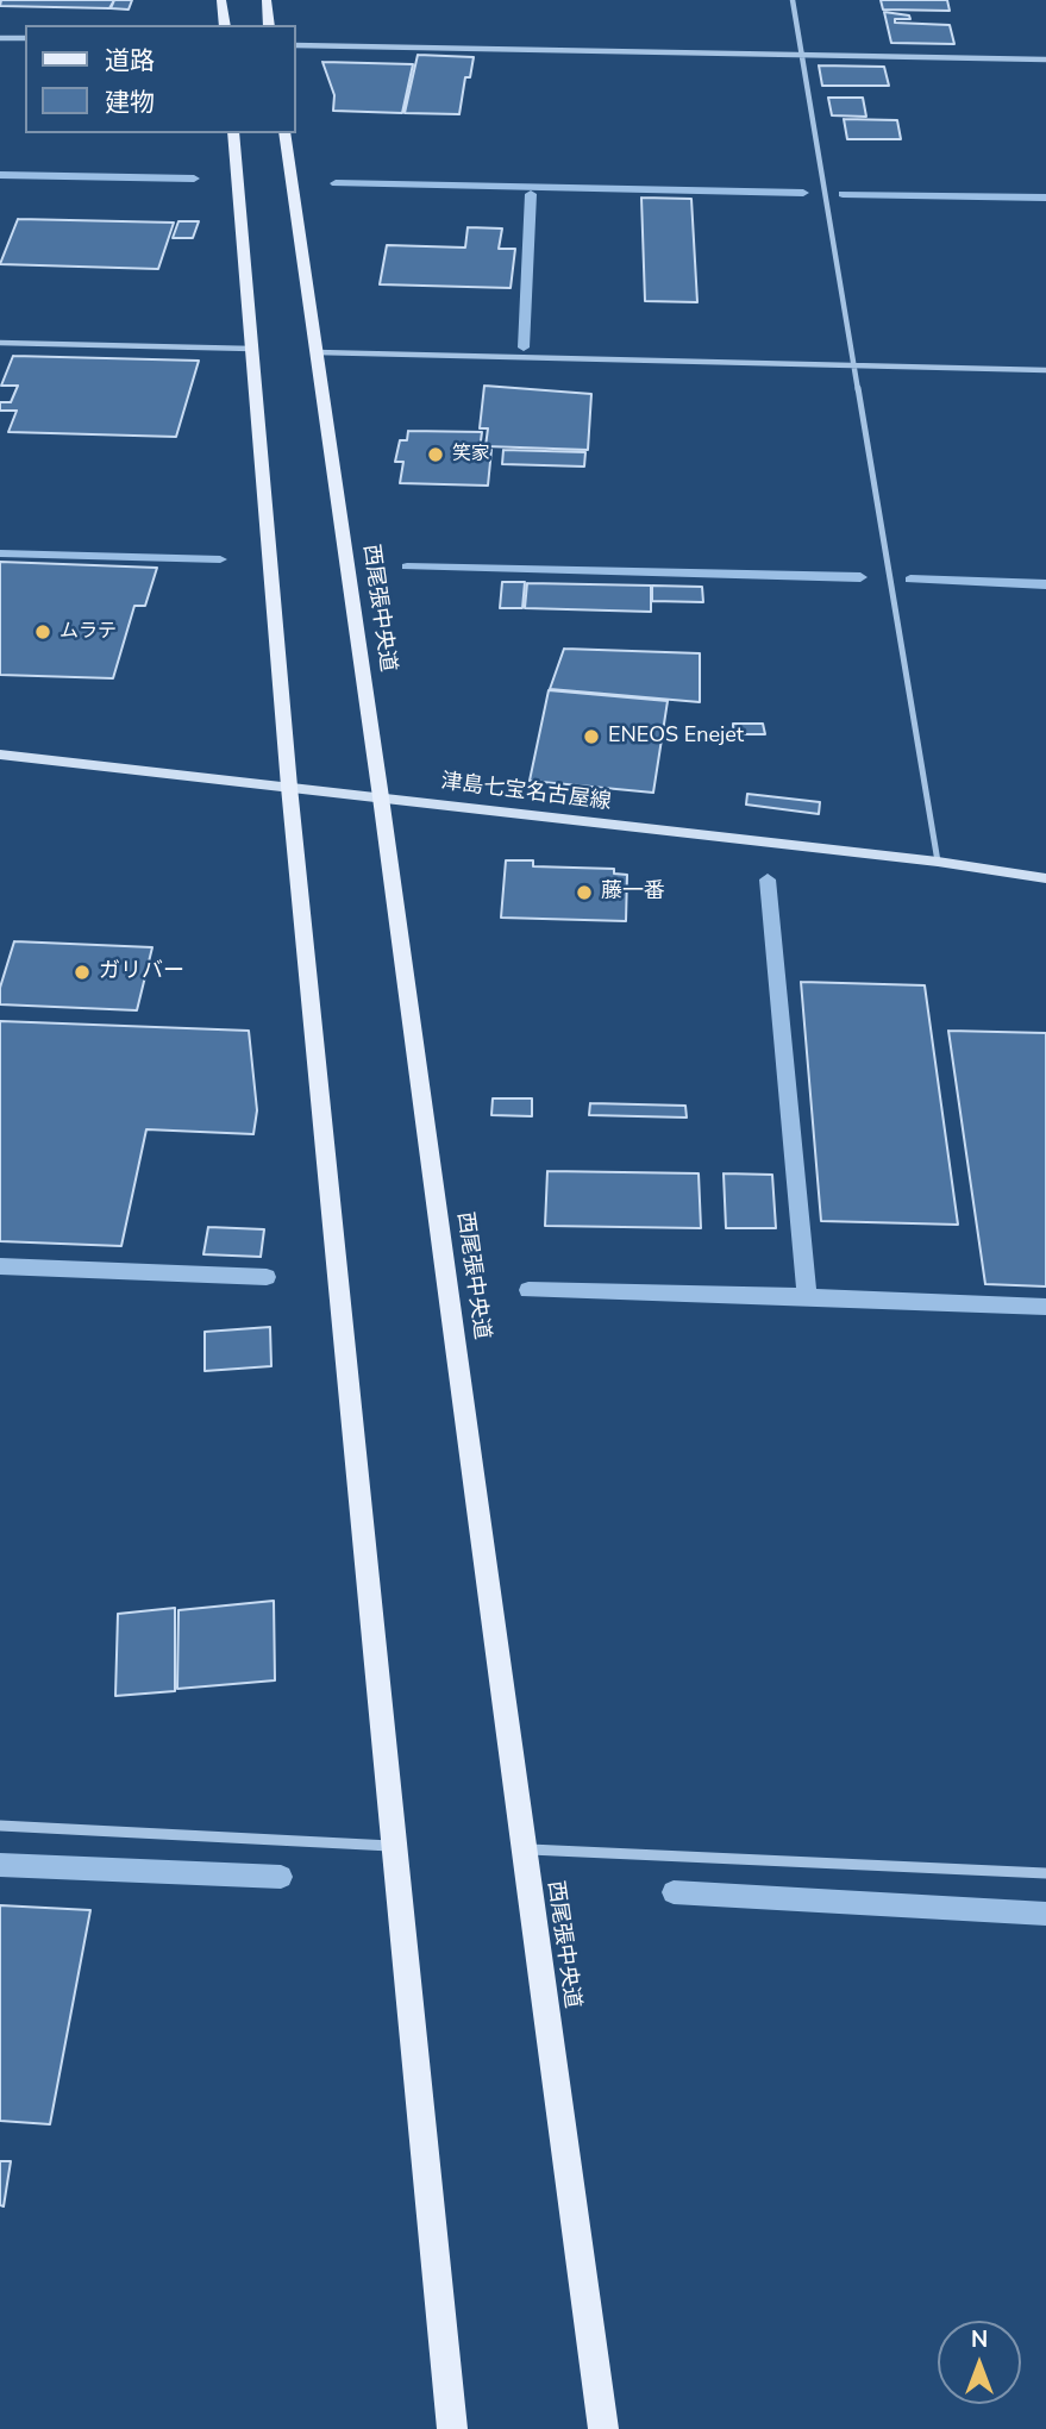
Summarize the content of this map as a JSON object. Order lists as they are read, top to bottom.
{
  "streets": {
    "main road": ["西尾張中央道", "津島七宝名古屋線"]
  },
  "crossings": [
    ["西尾張中央道", "津島七宝名古屋線"]
  ],
  "places": [
    "笑家",
    "ムラテ",
    "ENEOS Enejet",
    "藤一番",
    "ガリバー"
  ],
  "legend": ["道路", "建物"],
  "north": "top"
}
